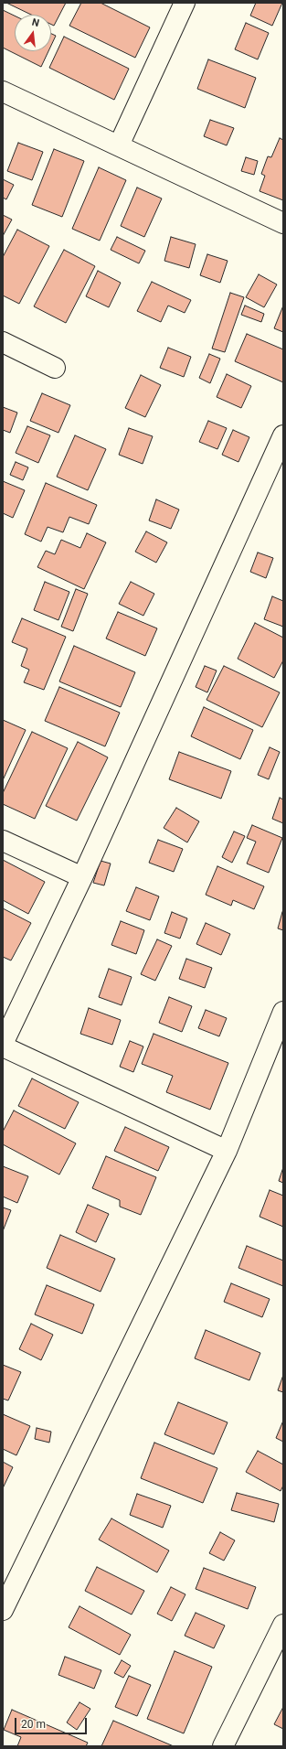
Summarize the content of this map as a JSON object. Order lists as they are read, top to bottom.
{
  "scale_bar": "20 m",
  "north": "top"
}
